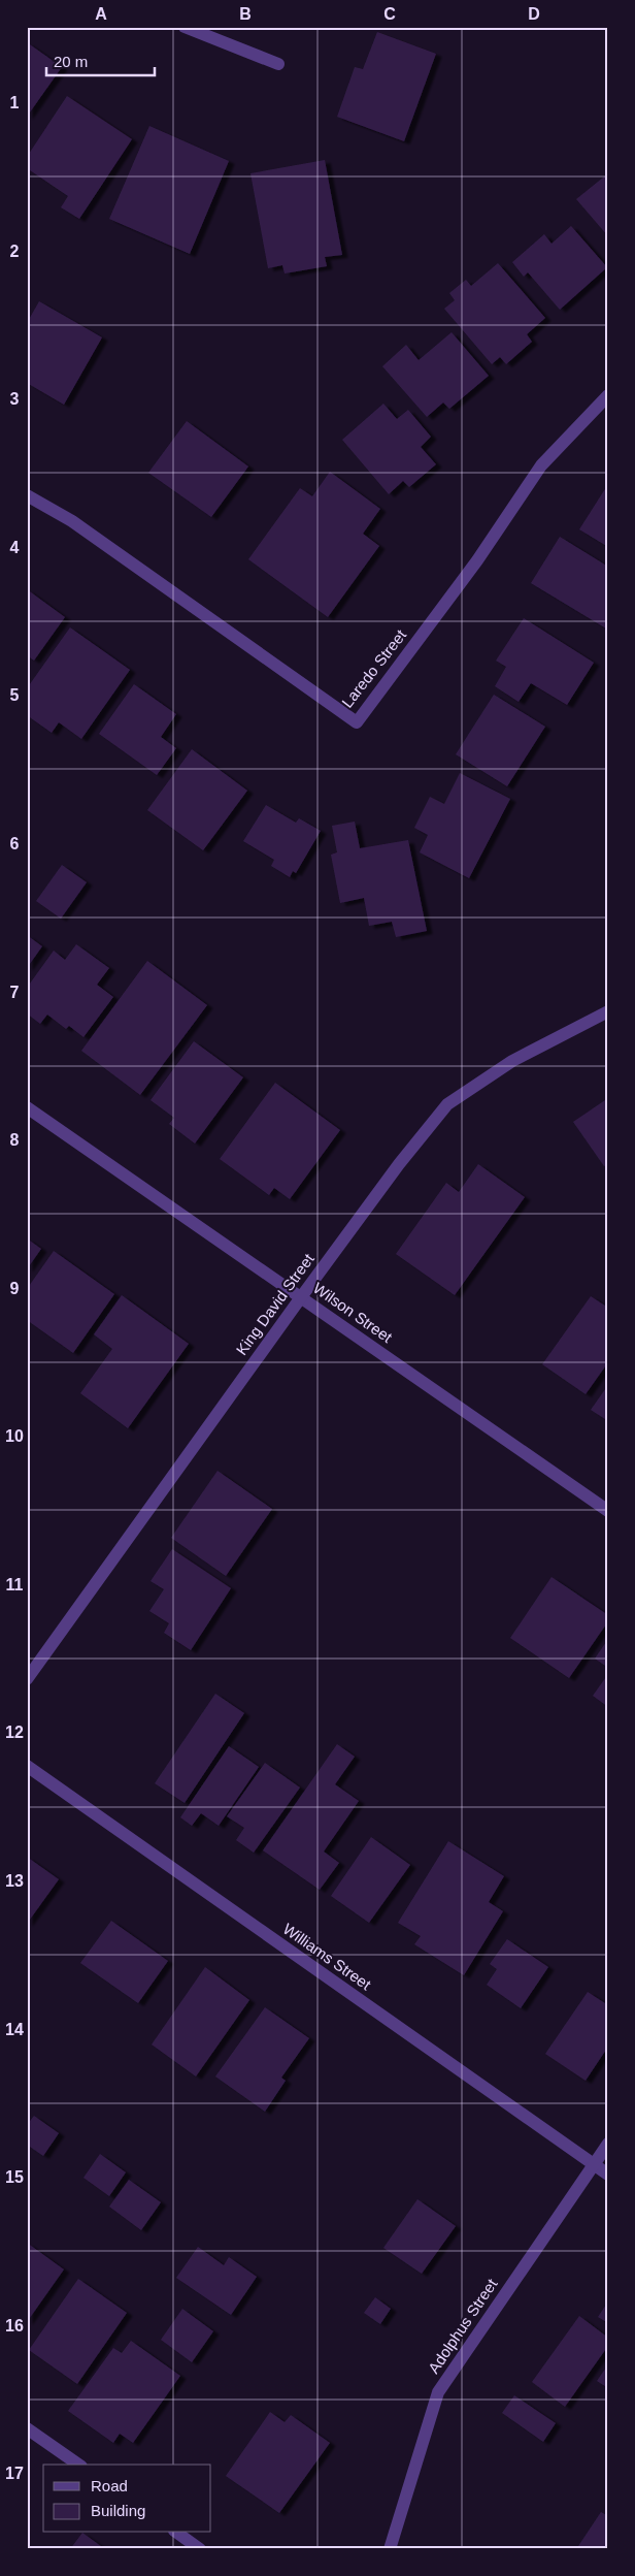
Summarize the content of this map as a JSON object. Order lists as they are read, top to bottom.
{
  "streets": {
    "street": [
      "Laredo Street",
      "King David Street",
      "Wilson Street",
      "Williams Street",
      "Adolphus Street"
    ]
  },
  "crossings": [
    ["King David Street", "Wilson Street"],
    ["Williams Street", "Adolphus Street"]
  ],
  "legend": ["Road", "Building"],
  "scale_bar": "20 m",
  "grid": {
    "columns": [
      "A",
      "B",
      "C",
      "D"
    ],
    "rows": [
      "1",
      "2",
      "3",
      "4",
      "5",
      "6",
      "7",
      "8",
      "9",
      "10",
      "11",
      "12",
      "13",
      "14",
      "15",
      "16",
      "17"
    ]
  }
}
